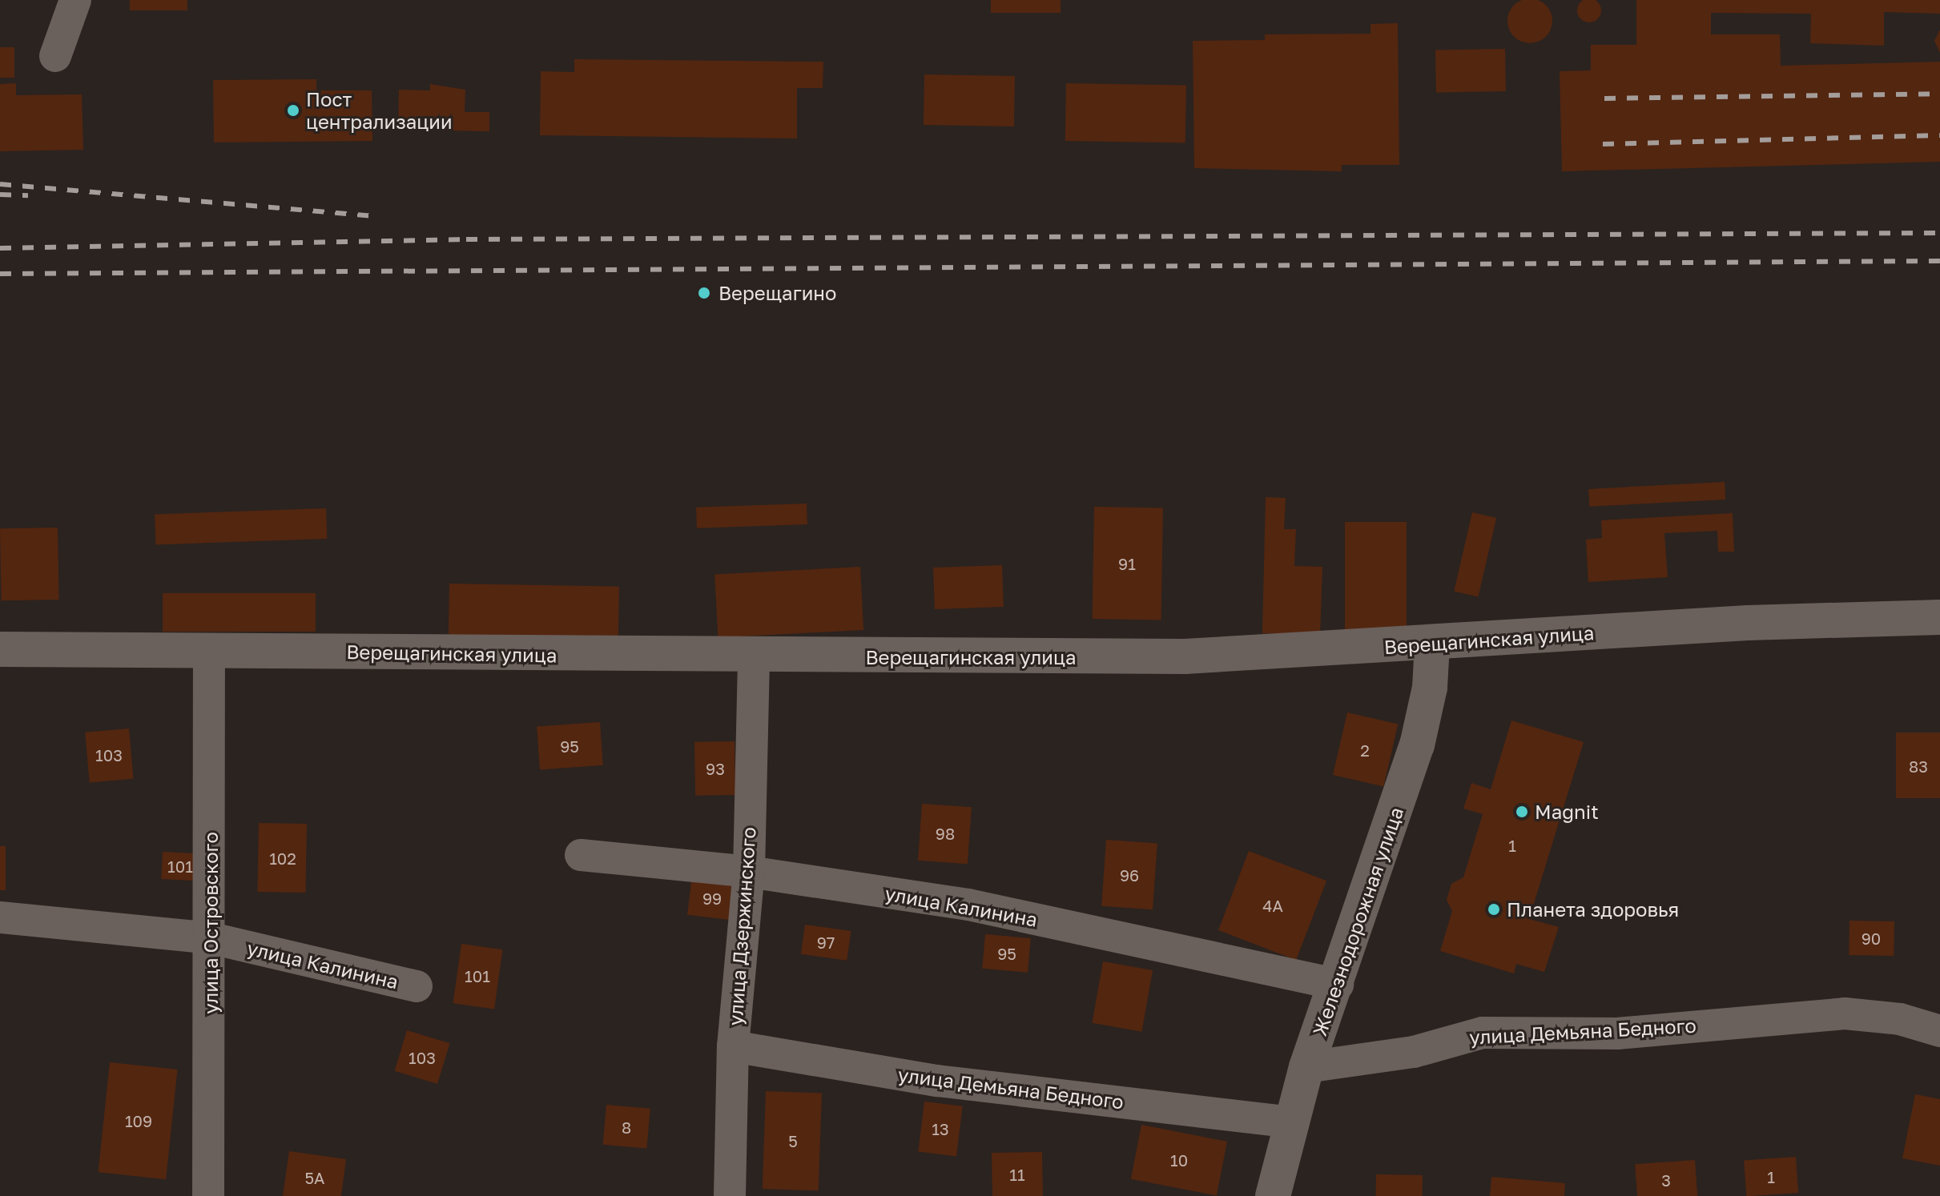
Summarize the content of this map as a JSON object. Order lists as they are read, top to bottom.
{
  "streets": {
    "main road": ["Верещагинская улица", "Железнодорожная улица"],
    "street": [
      "улица Калинина",
      "улица Островского",
      "улица Дзержинского",
      "улица Демьяна Бедного"
    ]
  },
  "crossings": [
    ["Верещагинская улица", "Железнодорожная улица"],
    ["Верещагинская улица", "улица Островского"],
    ["Верещагинская улица", "улица Дзержинского"],
    ["улица Калинина", "Железнодорожная улица"],
    ["улица Калинина", "улица Островского"],
    ["улица Калинина", "улица Дзержинского"],
    ["Железнодорожная улица", "улица Демьяна Бедного"],
    ["улица Дзержинского", "улица Демьяна Бедного"]
  ],
  "places": [
    "Пост централизации",
    "Верещагино",
    "Magnit",
    "Планета здоровья"
  ],
  "house_numbers": [
    "91",
    "95",
    "2",
    "103",
    "83",
    "93",
    "98",
    "1",
    "102",
    "101",
    "96",
    "99",
    "4А",
    "90",
    "97",
    "95",
    "101",
    "103",
    "109",
    "8",
    "13",
    "5",
    "10",
    "11",
    "1",
    "5А",
    "3"
  ]
}
